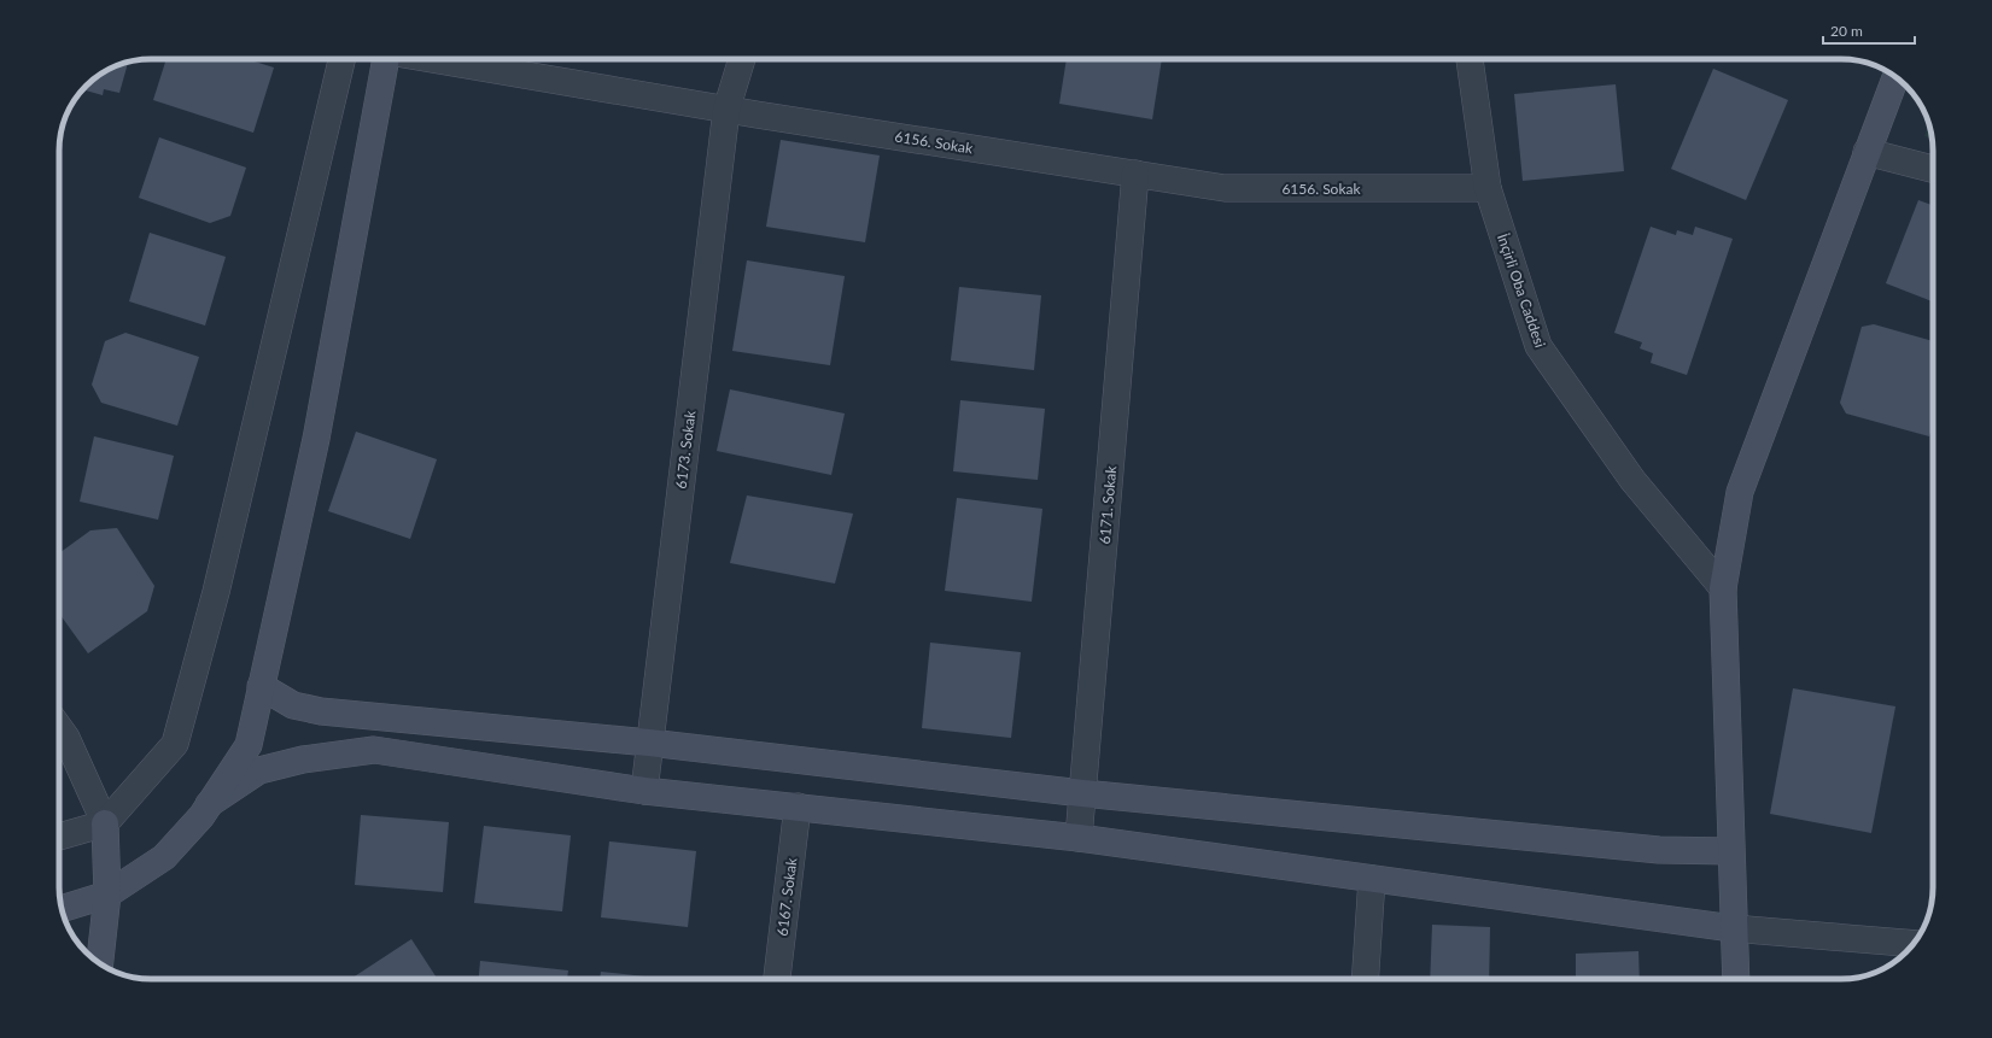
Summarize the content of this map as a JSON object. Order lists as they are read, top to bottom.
{
  "streets": {
    "street": [
      "6156. Sokak",
      "İnçirli Oba Caddesi",
      "6173. Sokak",
      "6171. Sokak",
      "6167. Sokak"
    ]
  },
  "crossings": [
    ["6156. Sokak", "İnçirli Oba Caddesi"],
    ["6156. Sokak", "6173. Sokak"],
    ["6156. Sokak", "6171. Sokak"]
  ],
  "scale_bar": "20 m"
}
